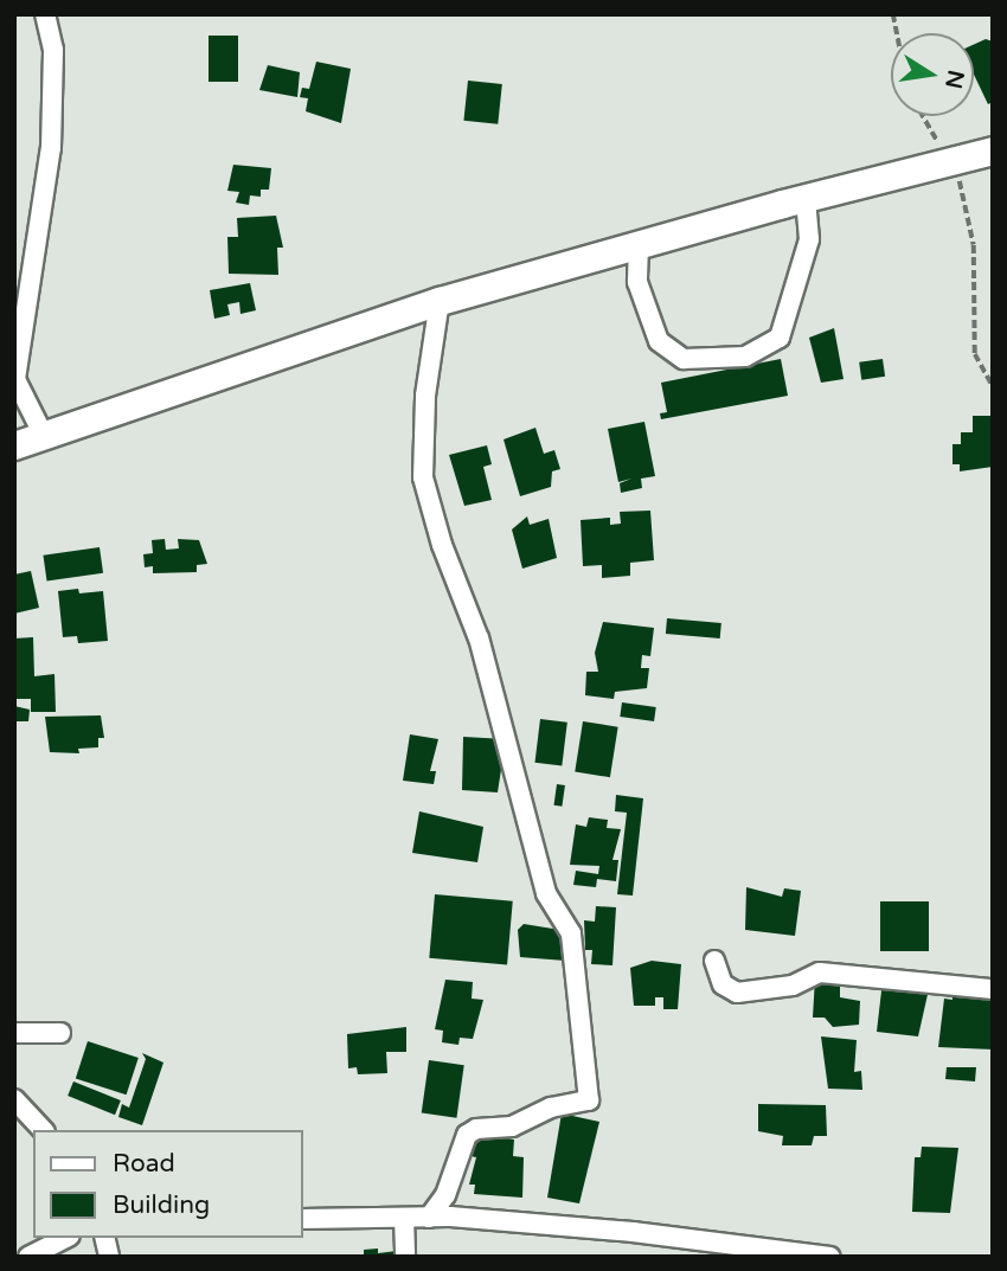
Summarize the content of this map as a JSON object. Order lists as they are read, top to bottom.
{
  "legend": ["Road", "Building"],
  "north": "right"
}
